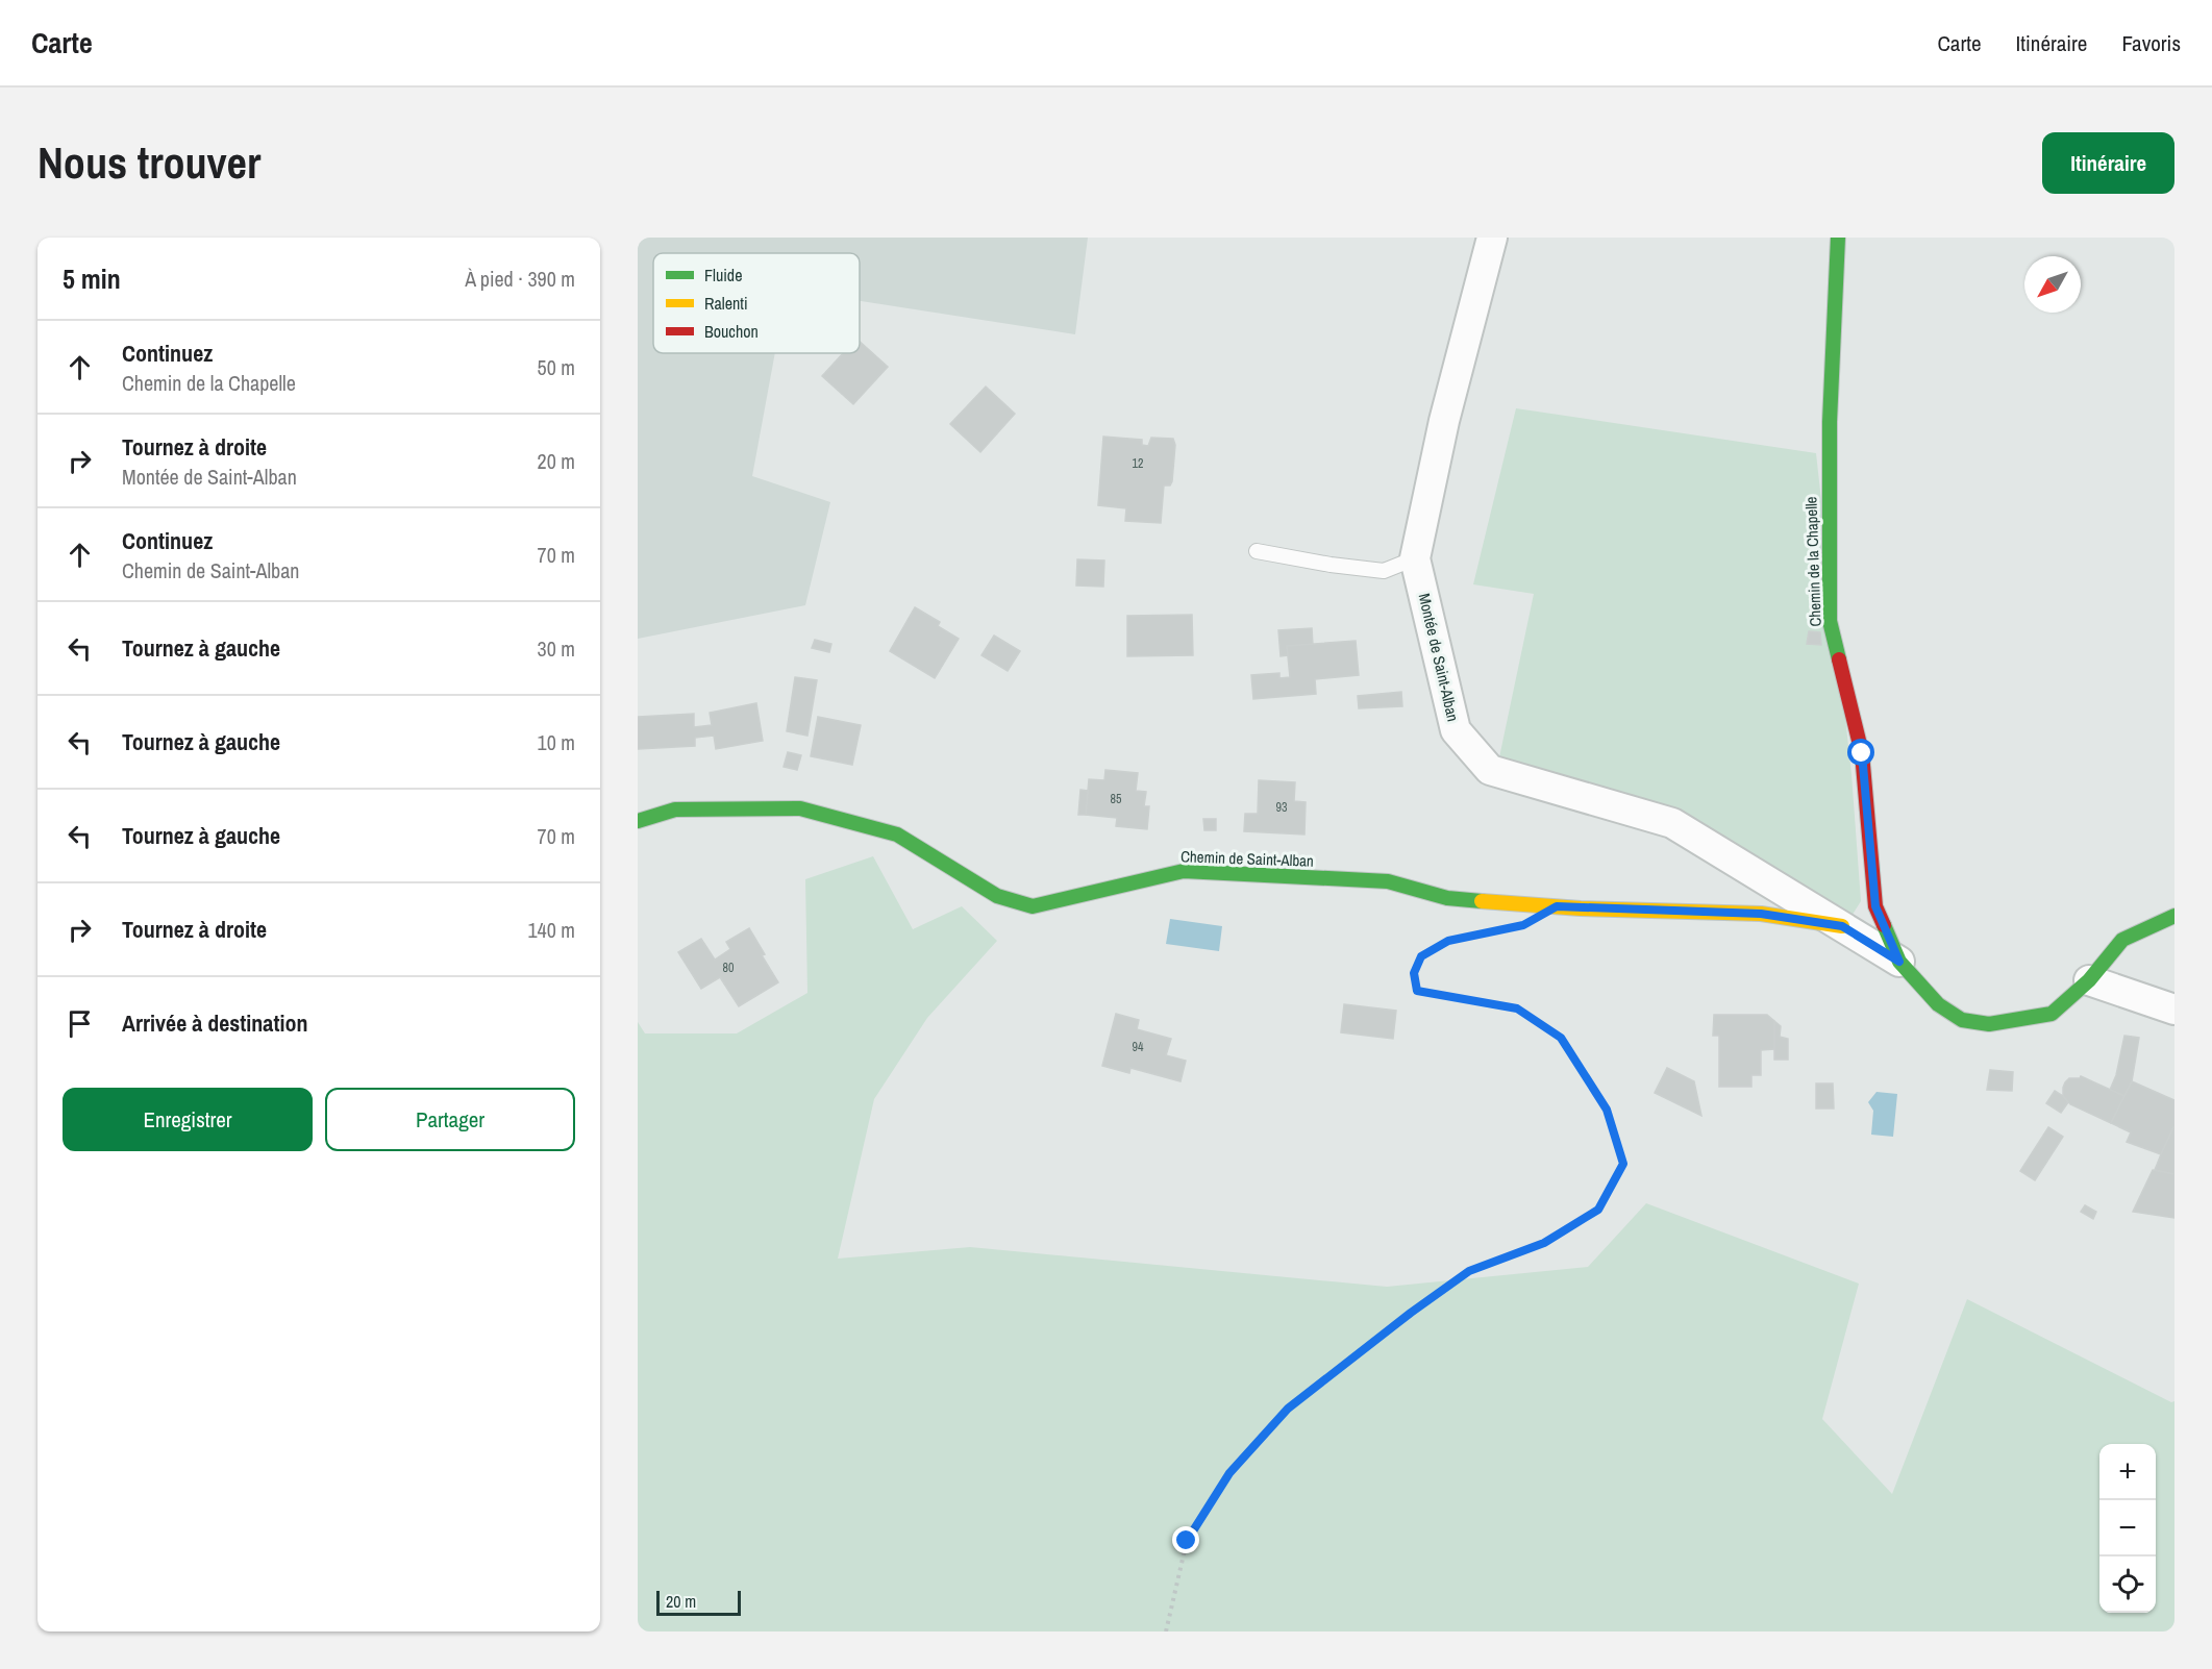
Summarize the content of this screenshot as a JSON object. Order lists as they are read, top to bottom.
{
  "streets": {
    "street": ["Chemin de la Chapelle", "Montée de Saint-Alban", "Chemin de Saint-Alban"]
  },
  "crossings": [
    ["Chemin de la Chapelle", "Montée de Saint-Alban"],
    ["Montée de Saint-Alban", "Chemin de Saint-Alban"]
  ],
  "house_numbers": [
    "12",
    "85",
    "93",
    "80",
    "94"
  ],
  "legend": ["Fluide", "Ralenti", "Bouchon"],
  "scale_bar": "20 m",
  "north": "bottom left",
  "page": {
    "header": "Carte",
    "nav": ["Carte", "Itinéraire", "Favoris"],
    "buttons": [
      "Itinéraire",
      ["Enregistrer", "Partager"]
    ],
    "title": "Nous trouver",
    "heading": ["5 min", "À pied · 390 m"],
    "list": [
      ["Continuez", "Chemin de la Chapelle", "50 m"],
      ["Tournez à droite", "Montée de Saint-Alban", "20 m"],
      ["Continuez", "Chemin de Saint-Alban", "70 m"],
      ["Tournez à gauche", "30 m"],
      ["Tournez à gauche", "10 m"],
      ["Tournez à gauche", "70 m"],
      ["Tournez à droite", "140 m"],
      "Arrivée à destination"
    ],
    "map_buttons": ["+", "−"],
    "scale": "20 m"
  }
}
